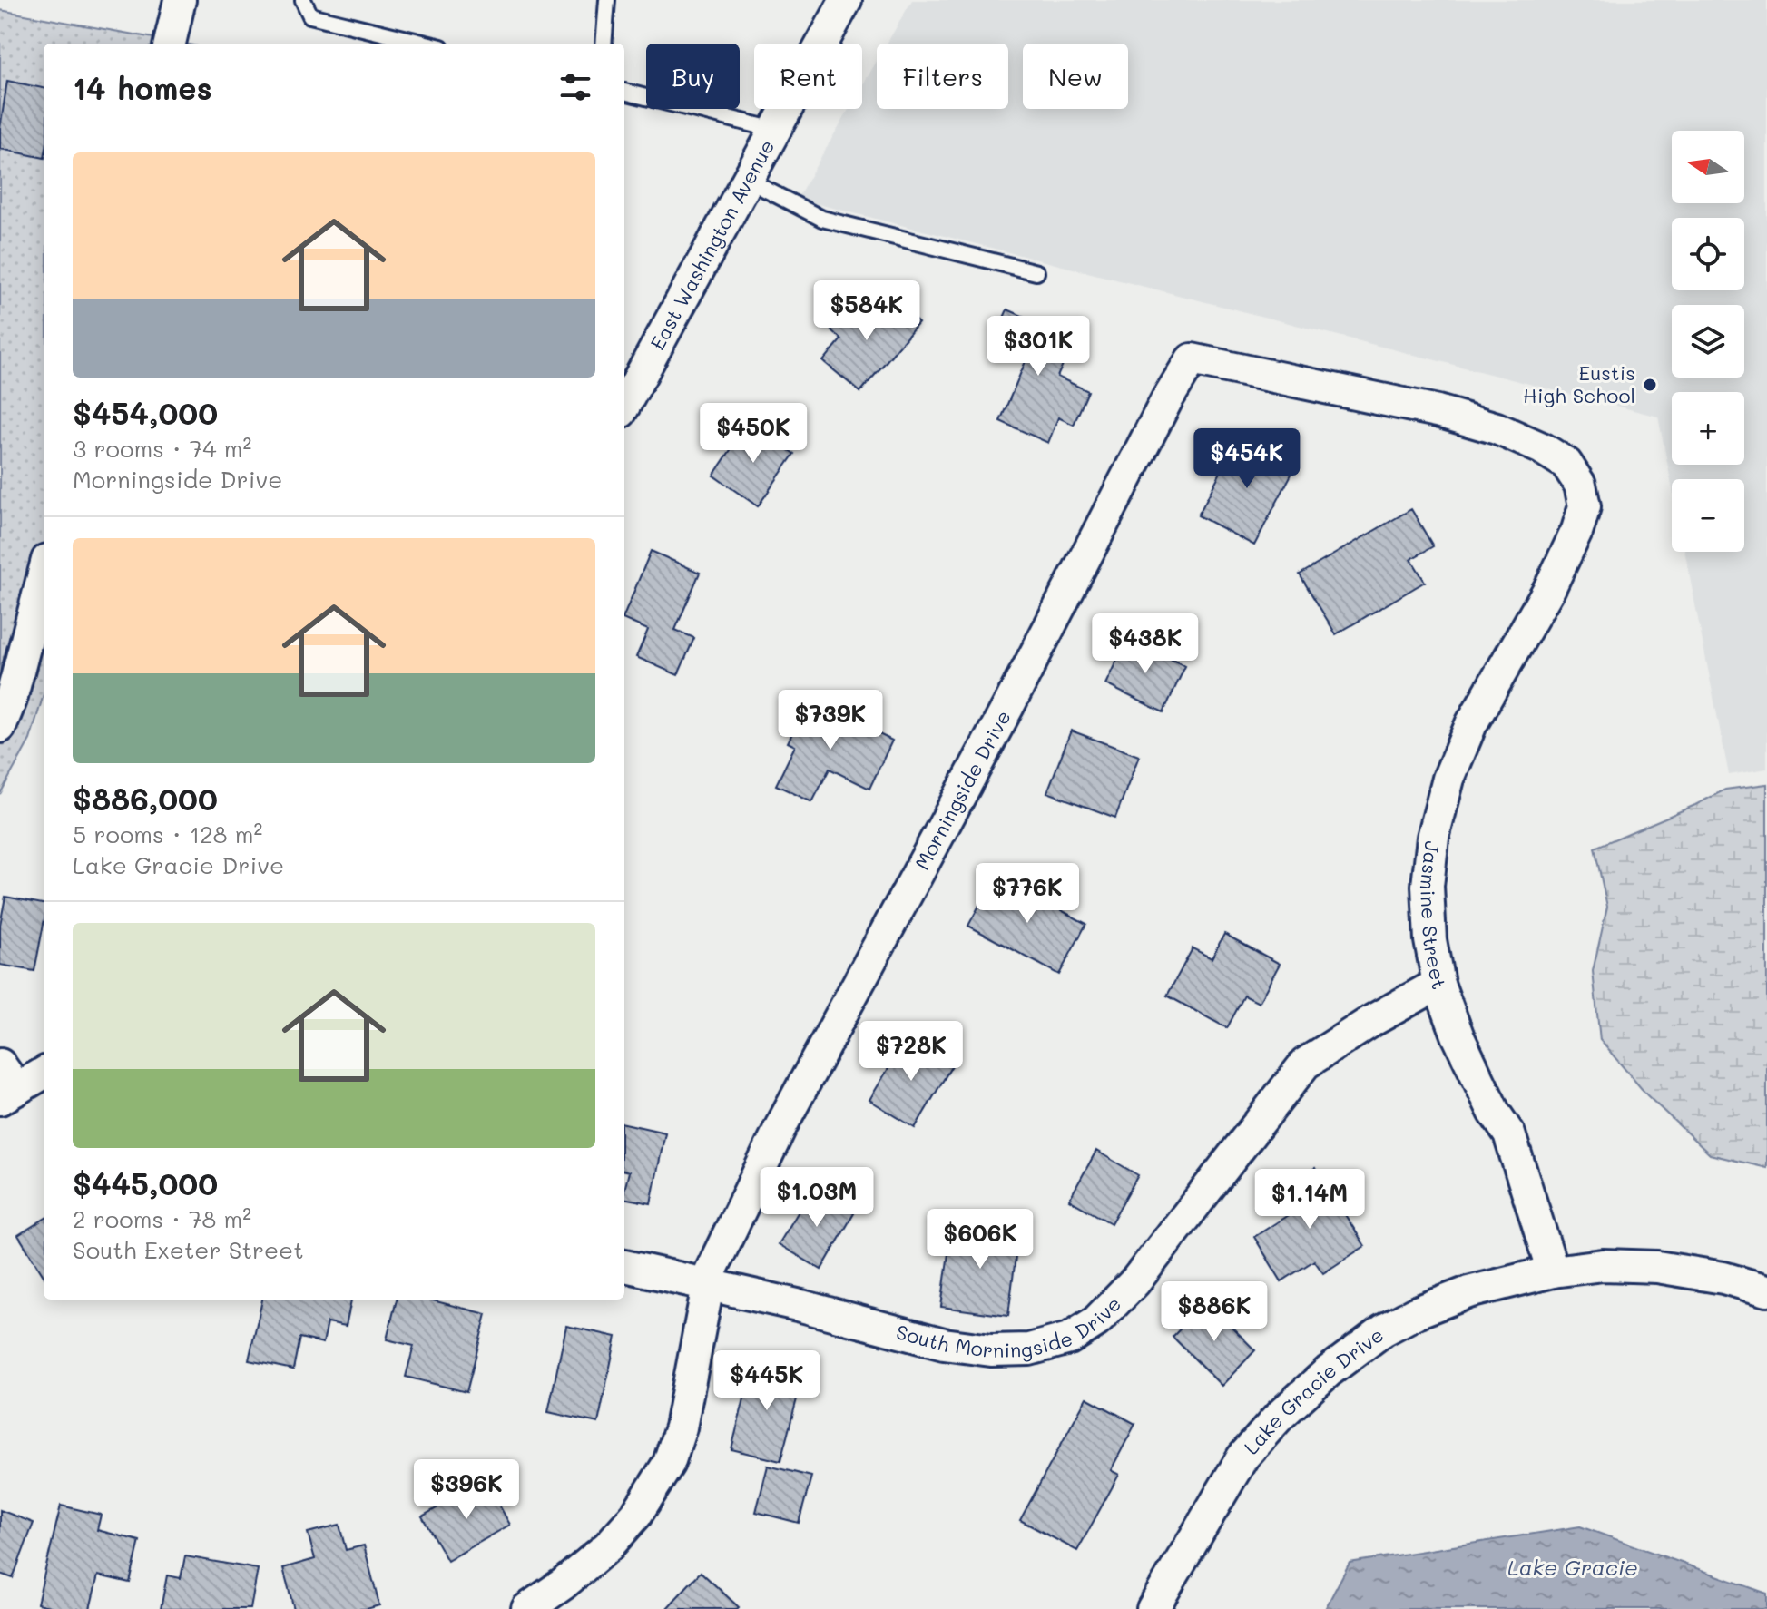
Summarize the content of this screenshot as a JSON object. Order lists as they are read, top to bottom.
{
  "streets": {
    "street": [
      "East Washington Avenue",
      "Morningside Drive",
      "Jasmine Street",
      "South Morningside Drive",
      "Lake Gracie Drive"
    ]
  },
  "crossings": [
    ["Morningside Drive", "Jasmine Street"],
    ["Morningside Drive", "South Morningside Drive"],
    ["Jasmine Street", "South Morningside Drive"],
    ["Jasmine Street", "Lake Gracie Drive"]
  ],
  "water": ["Lake Gracie"],
  "places": ["Eustis High School"],
  "north": "left",
  "page": {
    "chip": [
      "Buy",
      "Rent",
      "Filters",
      "New"
    ],
    "heading": "14 homes",
    "map_buttons": ["+", "−"],
    "list": [
      {
        "name": "$454,000",
        "note": "3 rooms · 74 m² · Morningside Drive"
      },
      {
        "name": "$886,000",
        "note": "5 rooms · 128 m² · Lake Gracie Drive"
      },
      {
        "name": "$445,000",
        "note": "2 rooms · 78 m² · South Exeter Street"
      }
    ],
    "price": [
      "$584K",
      "$301K",
      "$450K",
      "$454K",
      "$438K",
      "$739K",
      "$776K",
      "$728K",
      "$1.03M",
      "$1.14M",
      "$606K",
      "$886K",
      "$445K",
      "$396K"
    ]
  }
}
